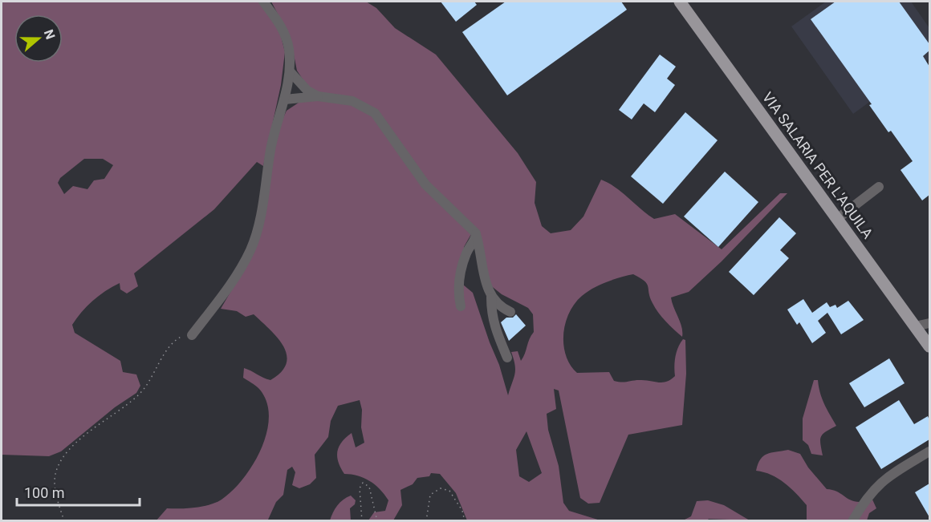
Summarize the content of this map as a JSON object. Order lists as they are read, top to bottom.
{
  "streets": {
    "main road": ["VIA SALARIA PER L'AQUILA"]
  },
  "scale_bar": "100 m",
  "north": "right"
}
